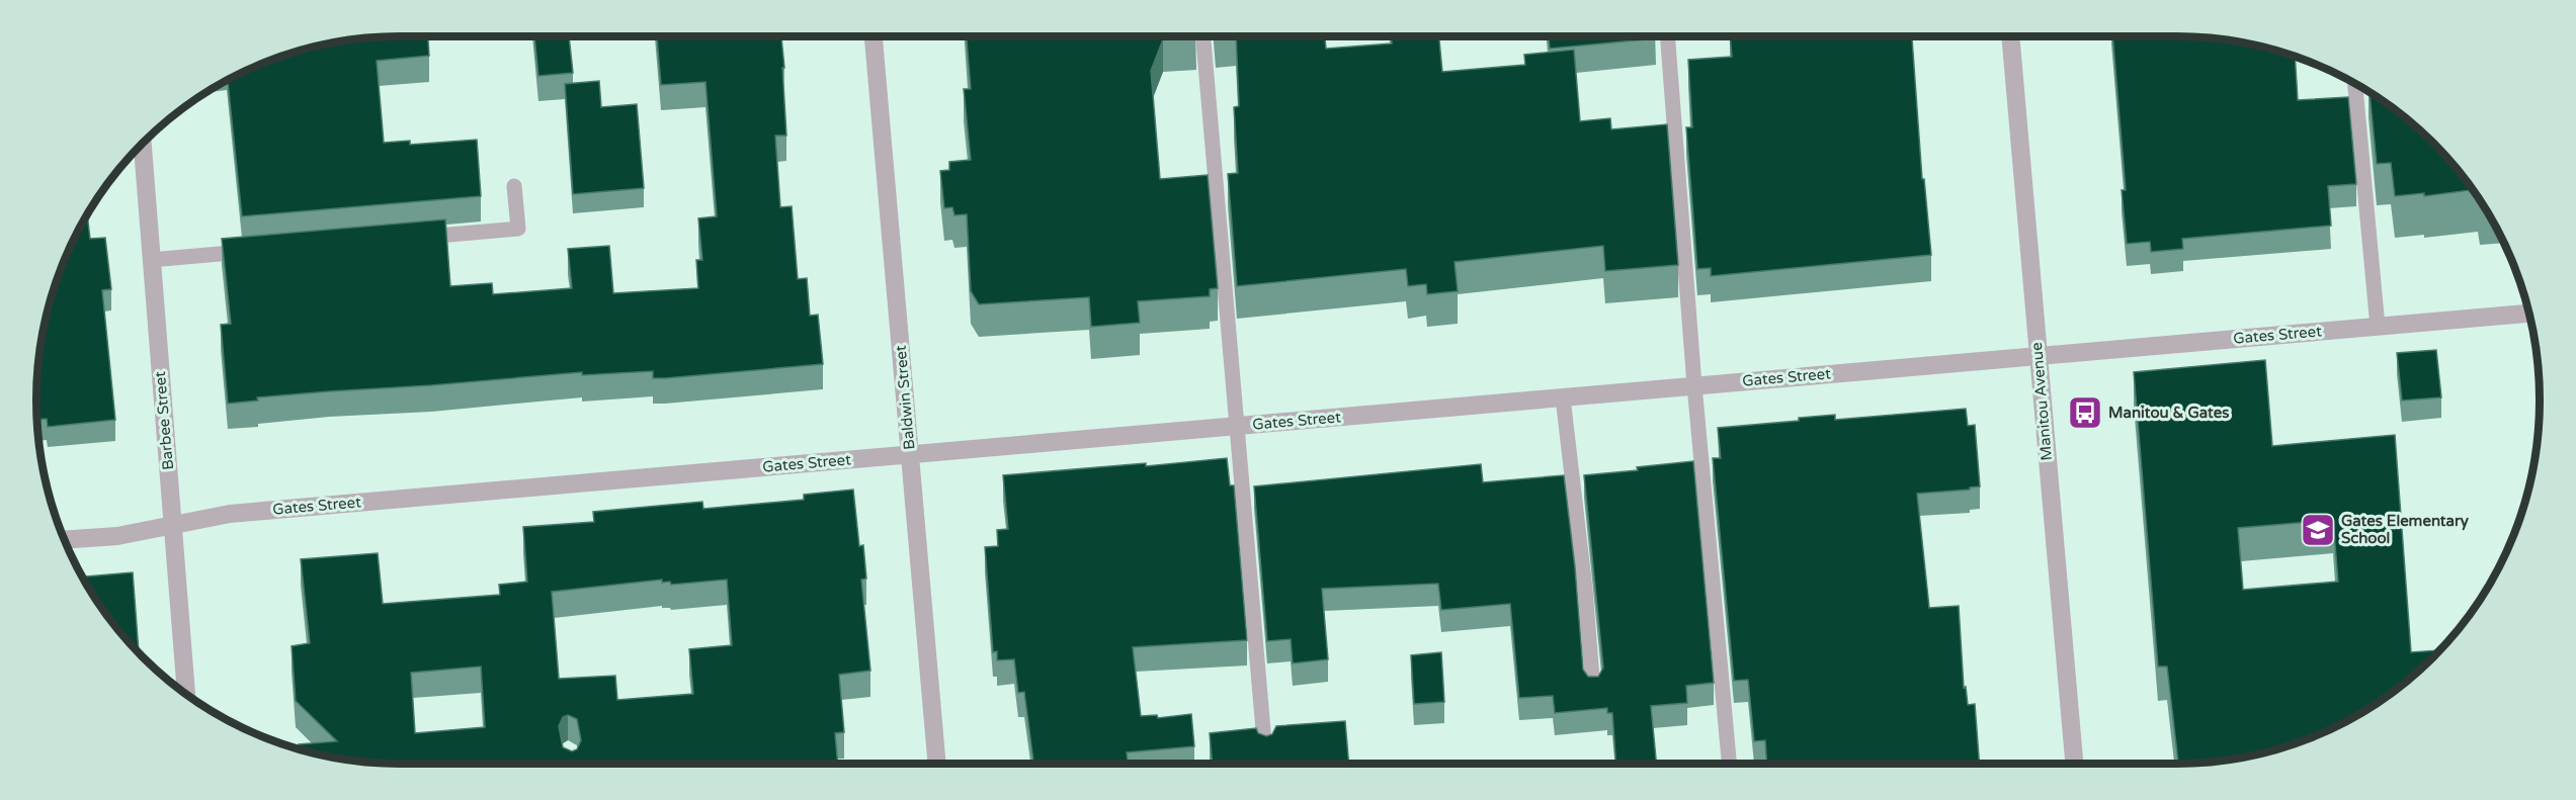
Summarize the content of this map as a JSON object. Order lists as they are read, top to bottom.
{
  "streets": {
    "street": [
      "Gates Street",
      "Baldwin Street",
      "Manitou Avenue",
      "Barbee Street"
    ]
  },
  "crossings": [
    ["Gates Street", "Baldwin Street"],
    ["Gates Street", "Manitou Avenue"],
    ["Gates Street", "Barbee Street"]
  ],
  "places": {
    "bus stop": ["Manitou & Gates"],
    "school or university": ["Gates Elementary School"]
  }
}
